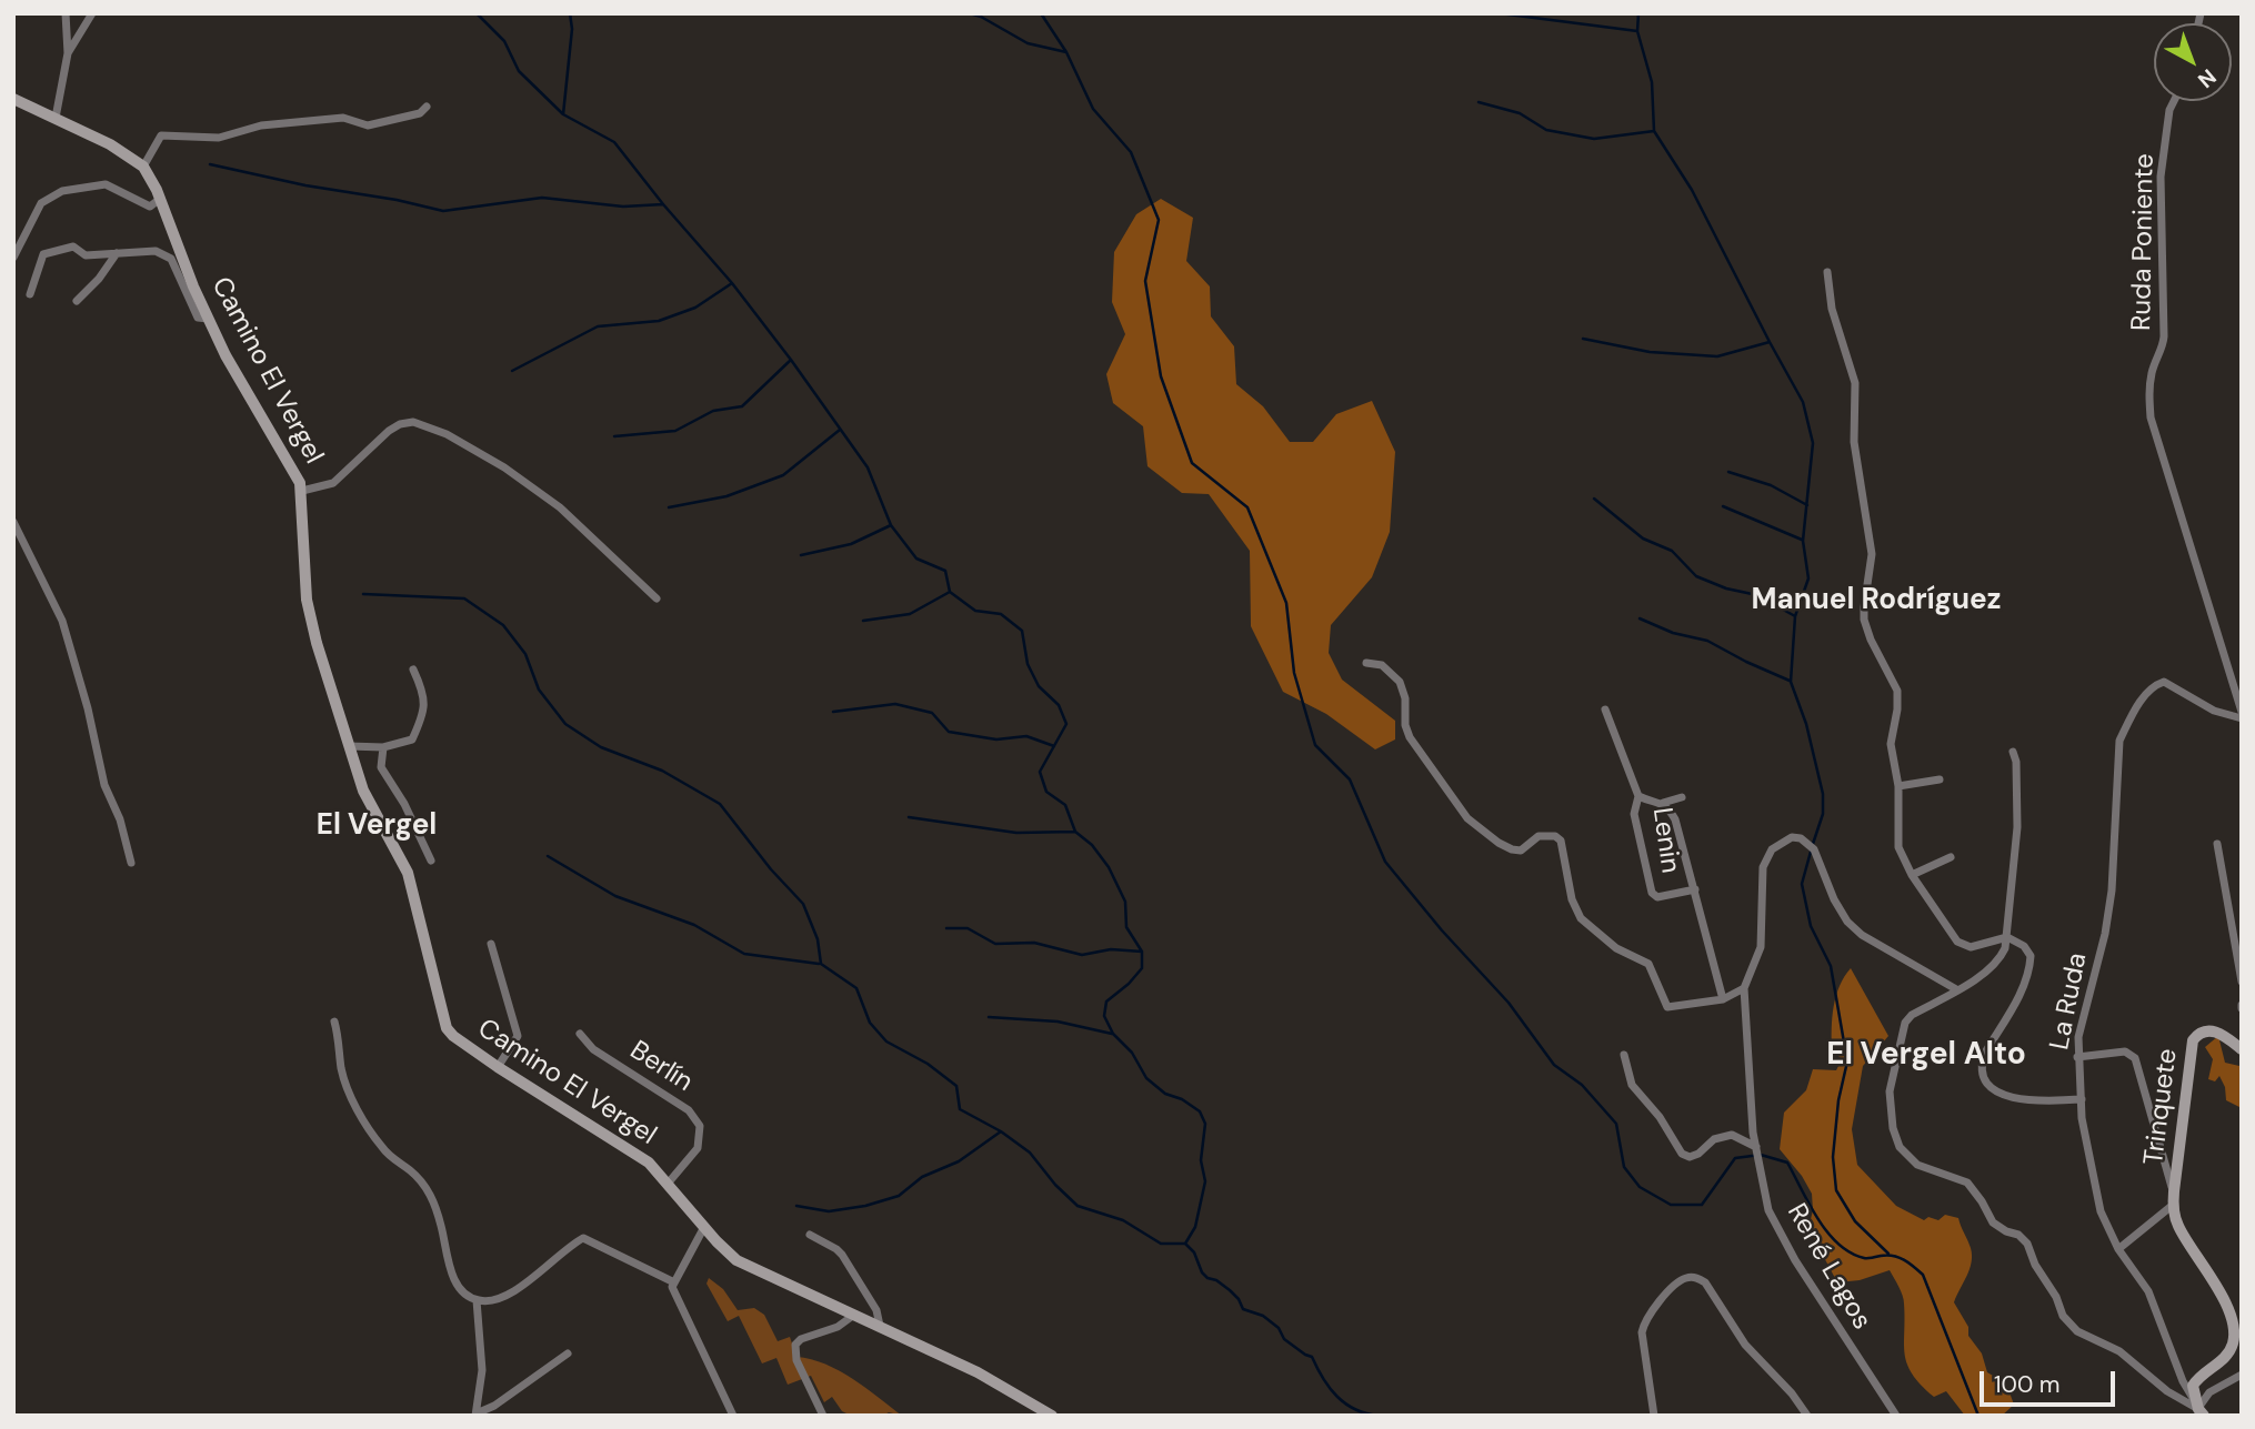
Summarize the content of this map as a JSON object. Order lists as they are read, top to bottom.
{
  "streets": {
    "street": [
      "Ruda Poniente",
      "Camino El Vergel",
      "Lenin",
      "La Ruda",
      "Berlín",
      "Trinquete",
      "René Lagos"
    ]
  },
  "crossings": [
    ["Camino El Vergel", "Berlín"],
    ["La Ruda", "Trinquete"]
  ],
  "districts": ["Manuel Rodríguez", "El Vergel", "El Vergel Alto"],
  "scale_bar": "100 m",
  "north": "bottom right"
}
